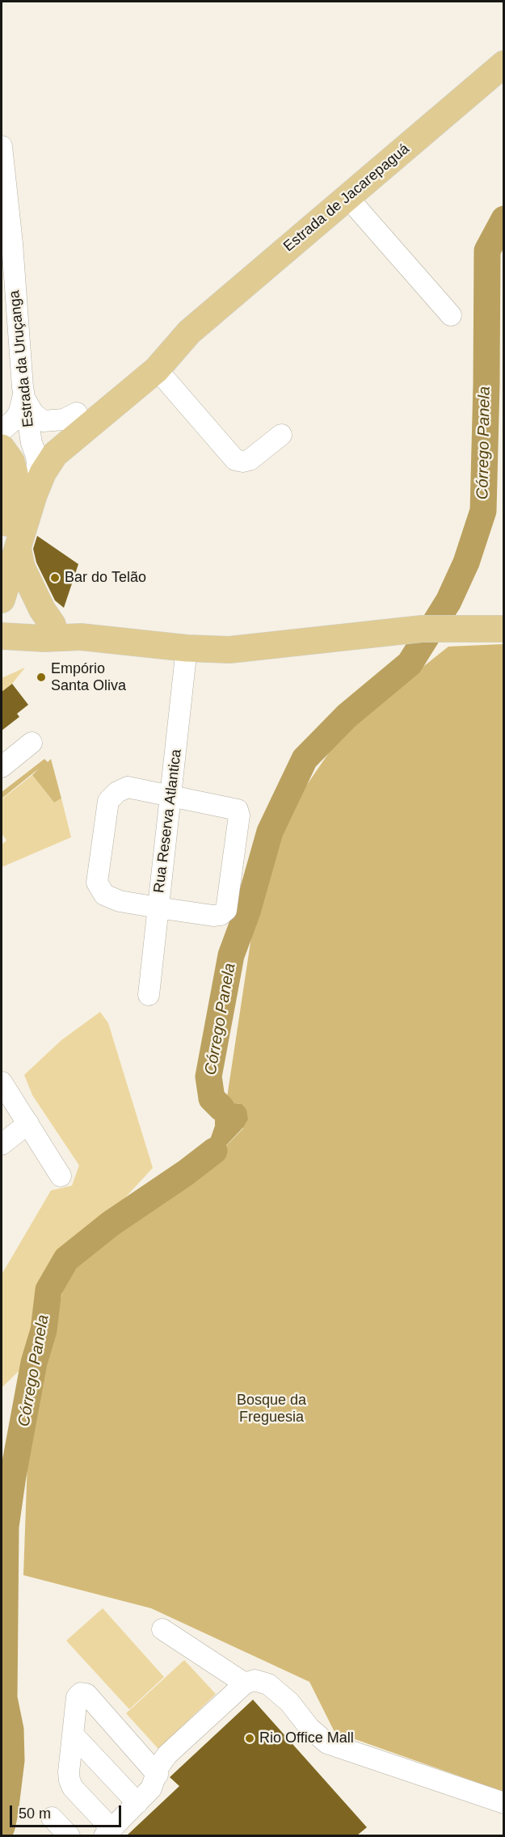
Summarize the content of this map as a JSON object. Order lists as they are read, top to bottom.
{
  "streets": {
    "main road": ["Estrada de Jacarepaguá"],
    "street": ["Estrada da Uruçanga", "Rua Reserva Atlantica"]
  },
  "crossings": [
    ["Estrada de Jacarepaguá", "Estrada da Uruçanga"]
  ],
  "water": ["Córrego Panela"],
  "parks": ["Bosque da Freguesia"],
  "places": ["Bar do Telão", "Empório Santa Oliva", "Rio Office Mall"],
  "scale_bar": "50 m"
}
